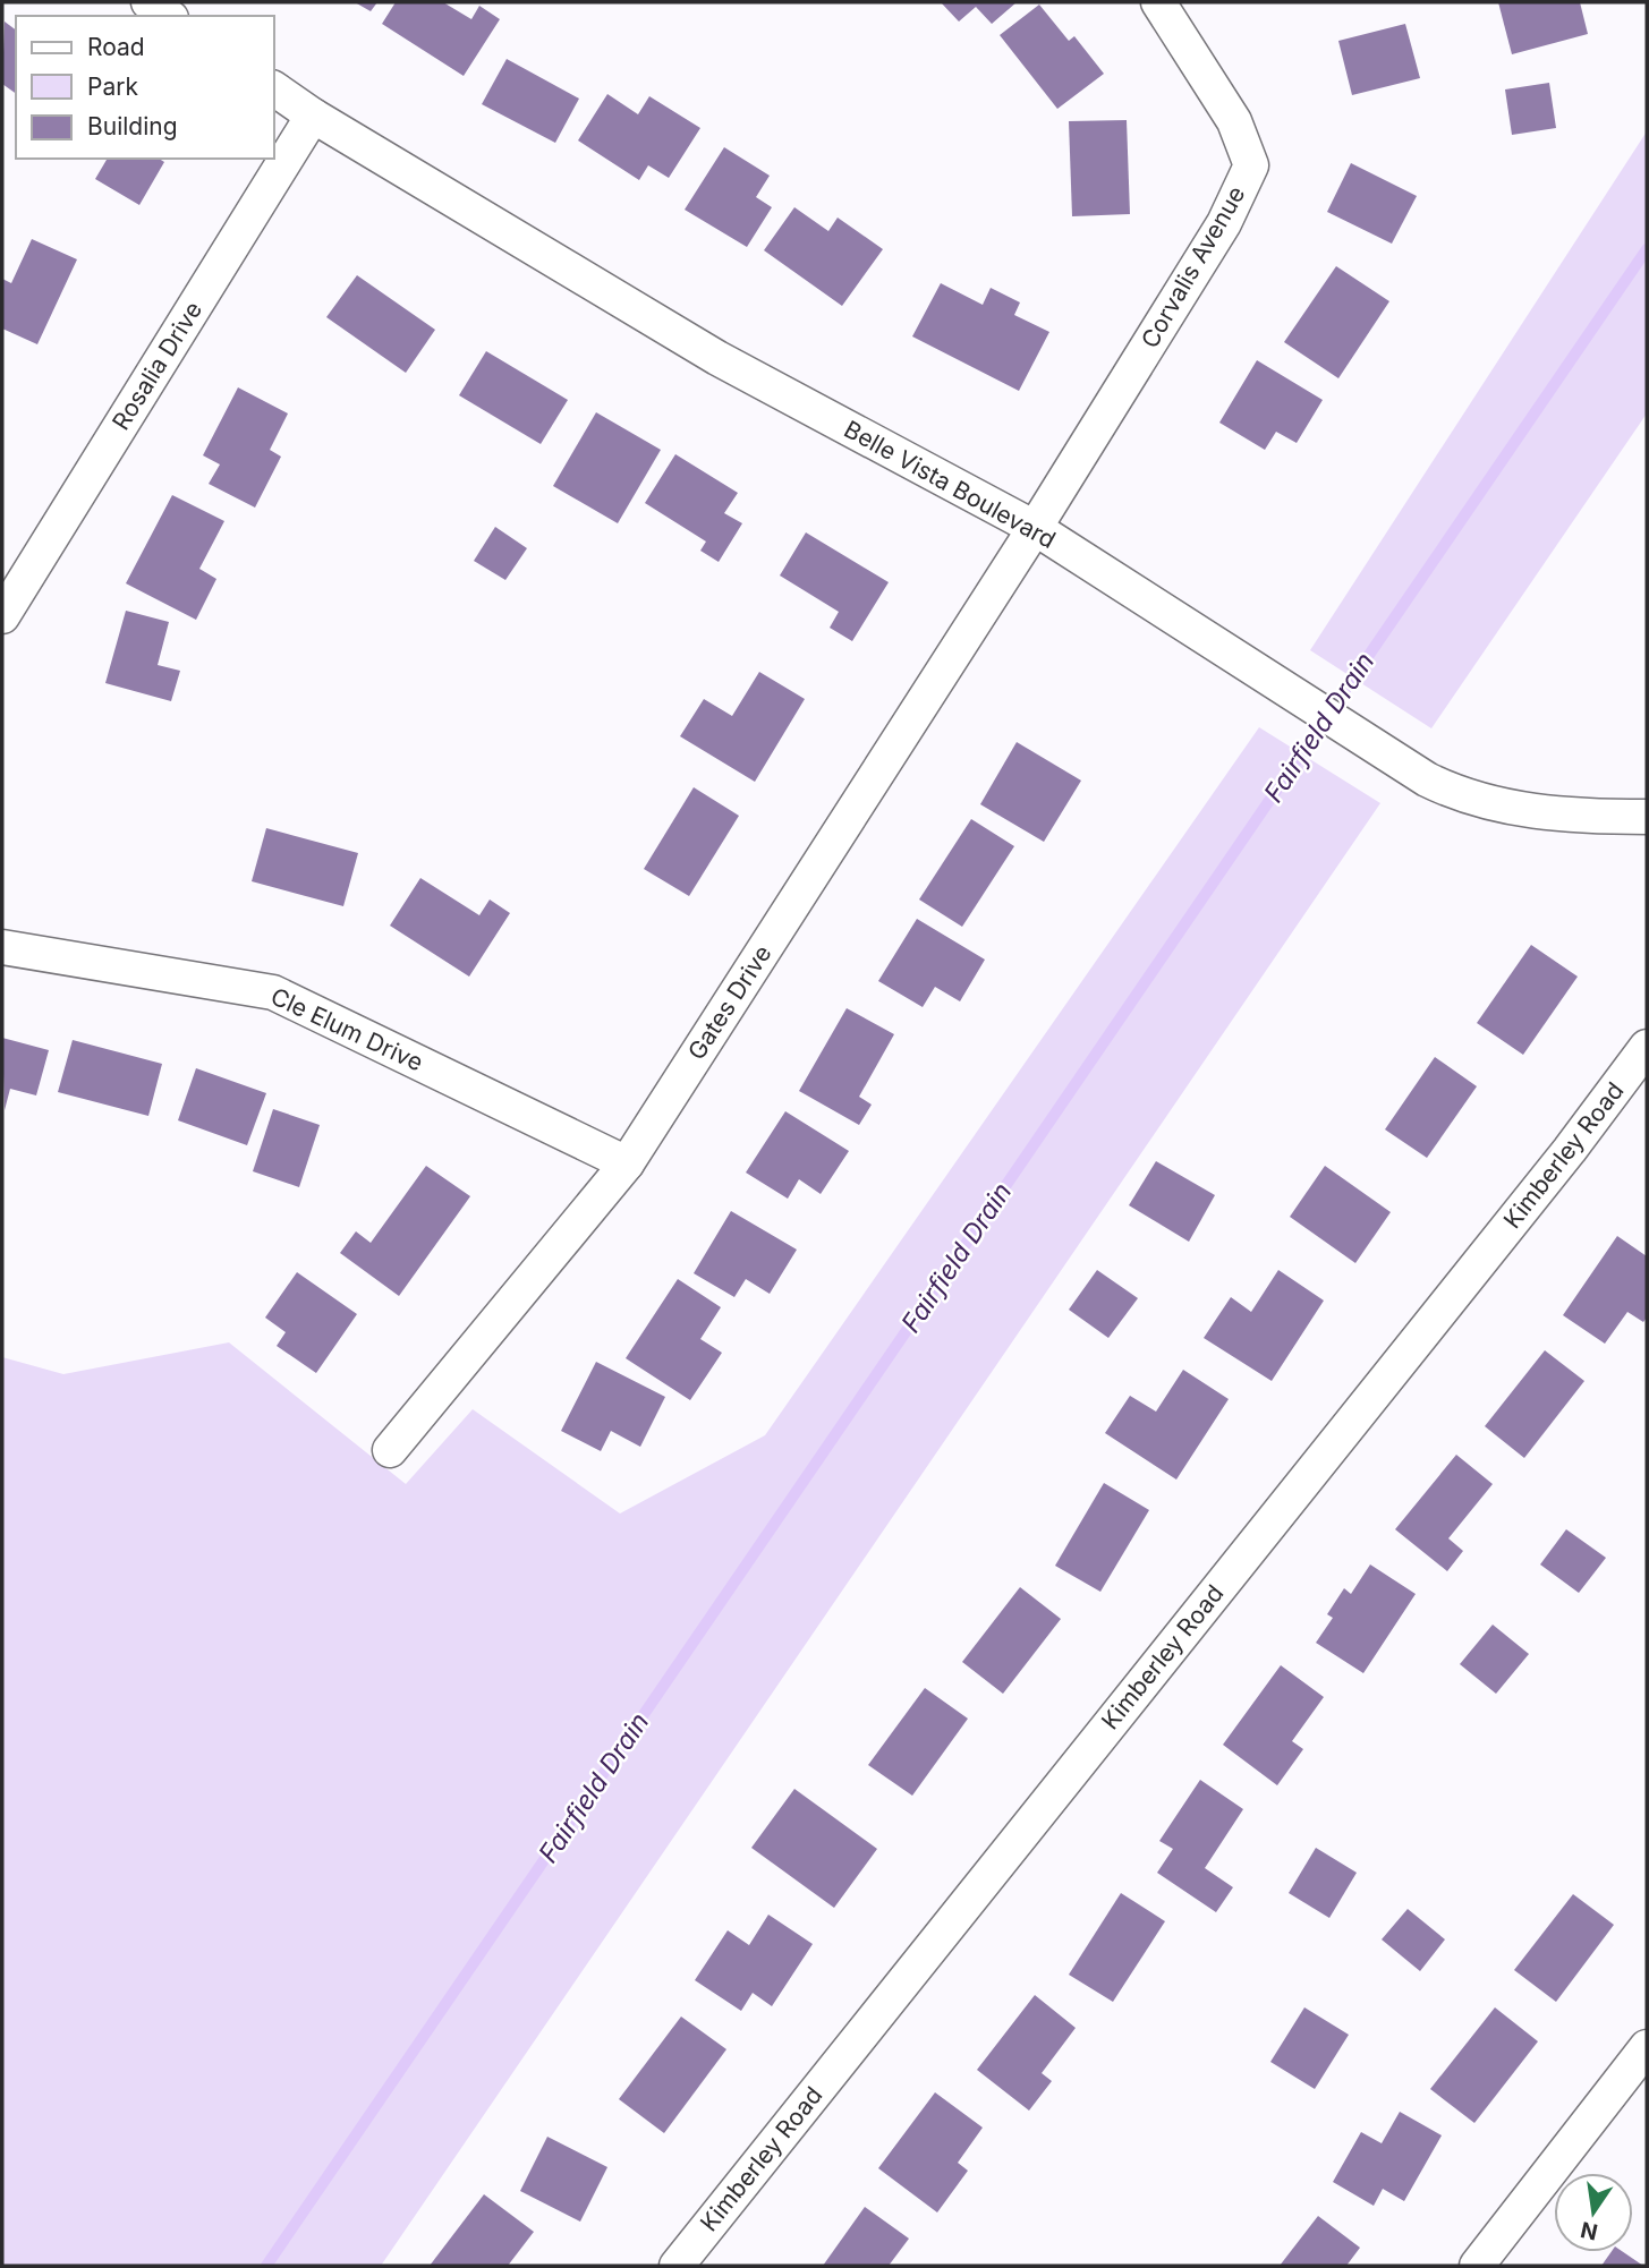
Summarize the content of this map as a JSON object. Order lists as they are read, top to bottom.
{
  "streets": {
    "street": [
      "Corvalis Avenue",
      "Rosalia Drive",
      "Belle Vista Boulevard",
      "Gates Drive",
      "Cle Elum Drive",
      "Kimberley Road"
    ]
  },
  "crossings": [
    ["Corvalis Avenue", "Belle Vista Boulevard"],
    ["Corvalis Avenue", "Gates Drive"],
    ["Rosalia Drive", "Belle Vista Boulevard"],
    ["Belle Vista Boulevard", "Gates Drive"],
    ["Gates Drive", "Cle Elum Drive"]
  ],
  "water": ["Fairfield Drain"],
  "legend": ["Road", "Park", "Building"],
  "north": "bottom"
}
